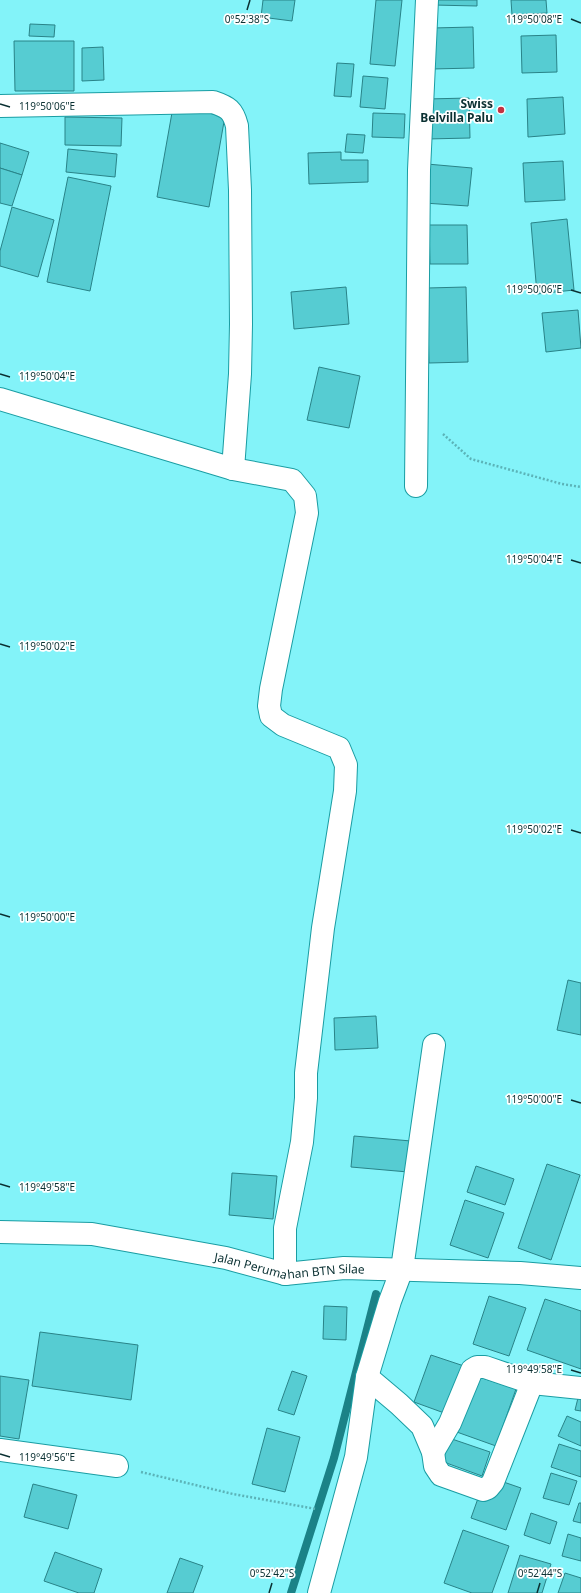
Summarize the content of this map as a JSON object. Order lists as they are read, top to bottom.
{
  "streets": {
    "street": ["Jalan Perumahan BTN Silae"]
  },
  "places": ["Swiss Belvilla Palu"],
  "coordinates": [
    "119°50'08\"E",
    "0°52'38\"S",
    "119°50'06\"E",
    "119°50'04\"E",
    "119°50'02\"E",
    "119°50'00\"E",
    "119°49'58\"E",
    "119°49'56\"E",
    "0°52'42\"S",
    "0°52'44\"S"
  ]
}
